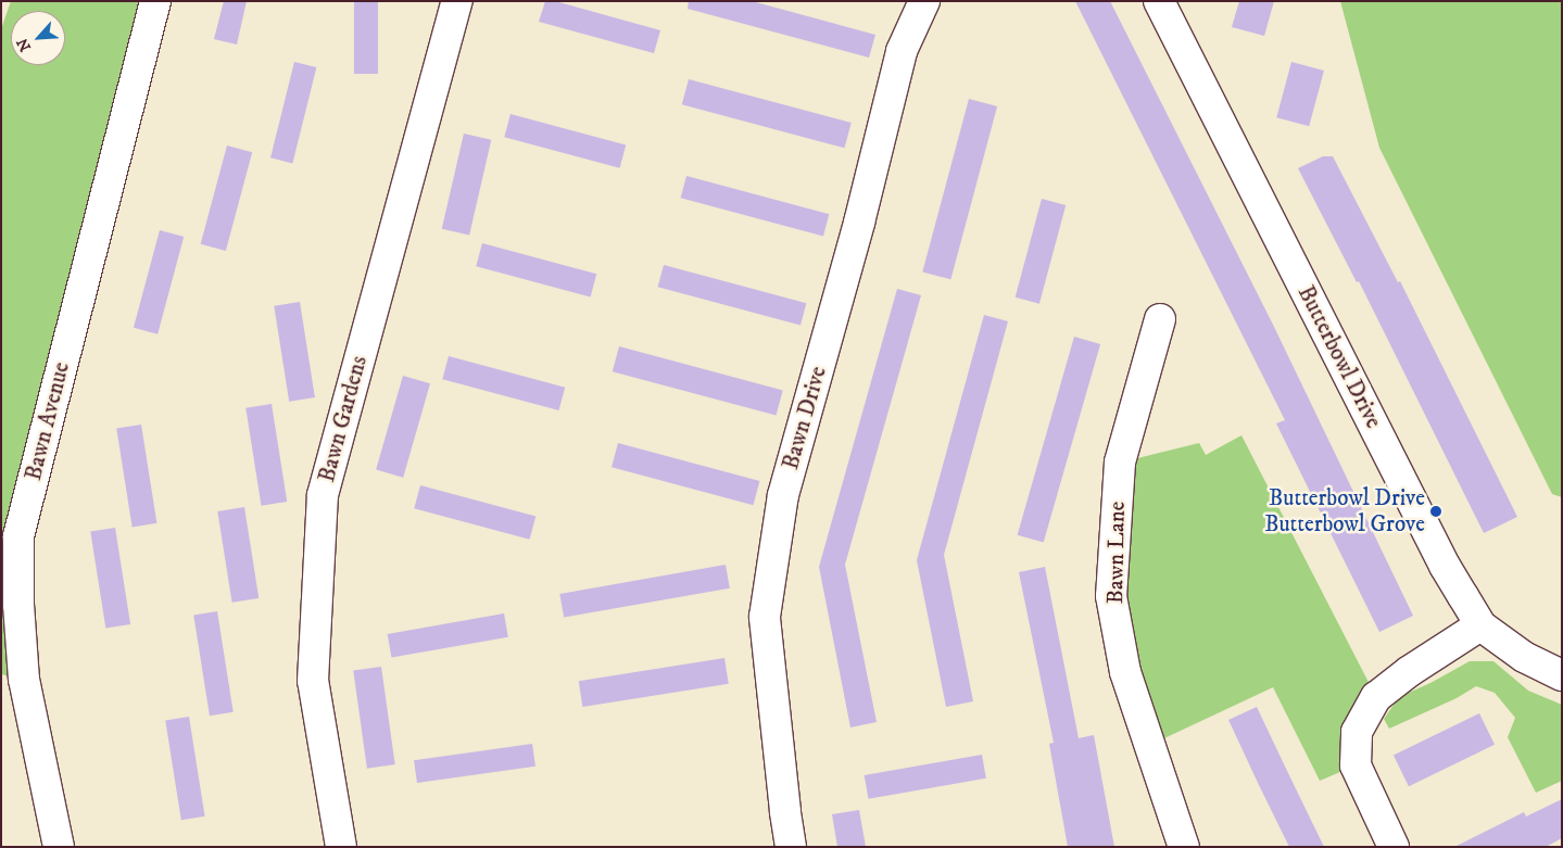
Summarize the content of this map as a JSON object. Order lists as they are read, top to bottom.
{
  "streets": {
    "street": [
      "Butterbowl Drive",
      "Bawn Drive",
      "Bawn Gardens",
      "Bawn Avenue",
      "Bawn Lane"
    ]
  },
  "places": ["Butterbowl Drive Butterbowl Grove"],
  "north": "bottom left"
}
